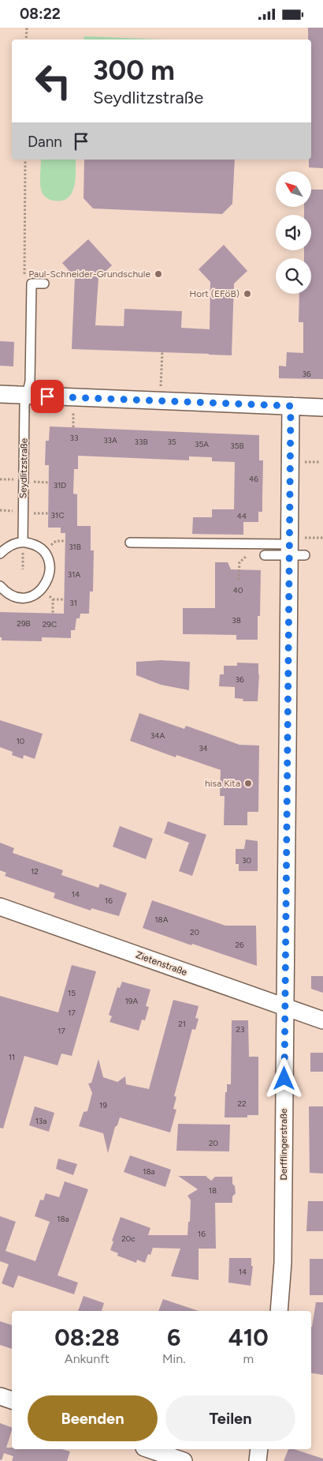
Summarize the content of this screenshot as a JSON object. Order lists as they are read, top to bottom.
{
  "streets": {
    "street": ["Zietenstraße", "Derfflingerstraße"],
    "lane": ["Seydlitzstraße"]
  },
  "crossings": [
    ["Zietenstraße", "Derfflingerstraße"]
  ],
  "places": ["Paul-Schneider-Grundschule", "Hort (EFöB)", "hisa Kita"],
  "house_numbers": [
    "36",
    "33",
    "33A",
    "33B",
    "35",
    "35A",
    "35B",
    "46",
    "31D",
    "31C",
    "44",
    "31B",
    "31A",
    "40",
    "31",
    "38",
    "29B",
    "29C",
    "36",
    "34A",
    "10",
    "34",
    "30",
    "12",
    "14",
    "16",
    "18A",
    "20",
    "26",
    "15",
    "19A",
    "17",
    "21",
    "23",
    "17",
    "11",
    "22",
    "19",
    "13a",
    "20",
    "18a",
    "18",
    "18a",
    "16",
    "20c",
    "14"
  ],
  "north": "top left",
  "page": {
    "status": "08:22",
    "turn": ["300 m", "Seydlitzstraße"],
    "then": "Dann",
    "eta": [
      "08:28",
      "Ankunft",
      "6",
      "Min.",
      "410",
      "m"
    ],
    "buttons": ["Beenden", "Teilen"]
  }
}
